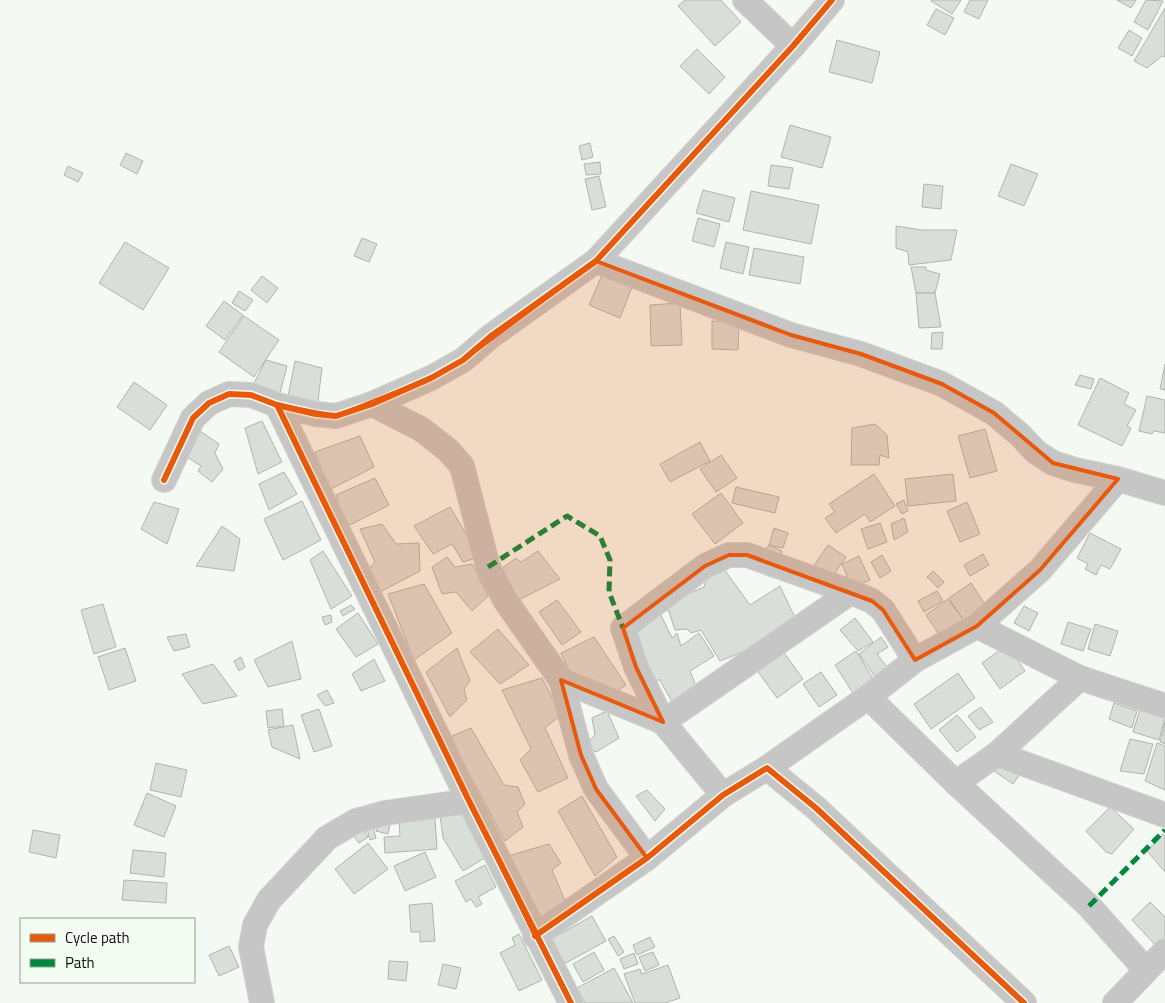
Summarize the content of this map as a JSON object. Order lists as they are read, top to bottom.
{
  "legend": ["Cycle path", "Path"]
}
